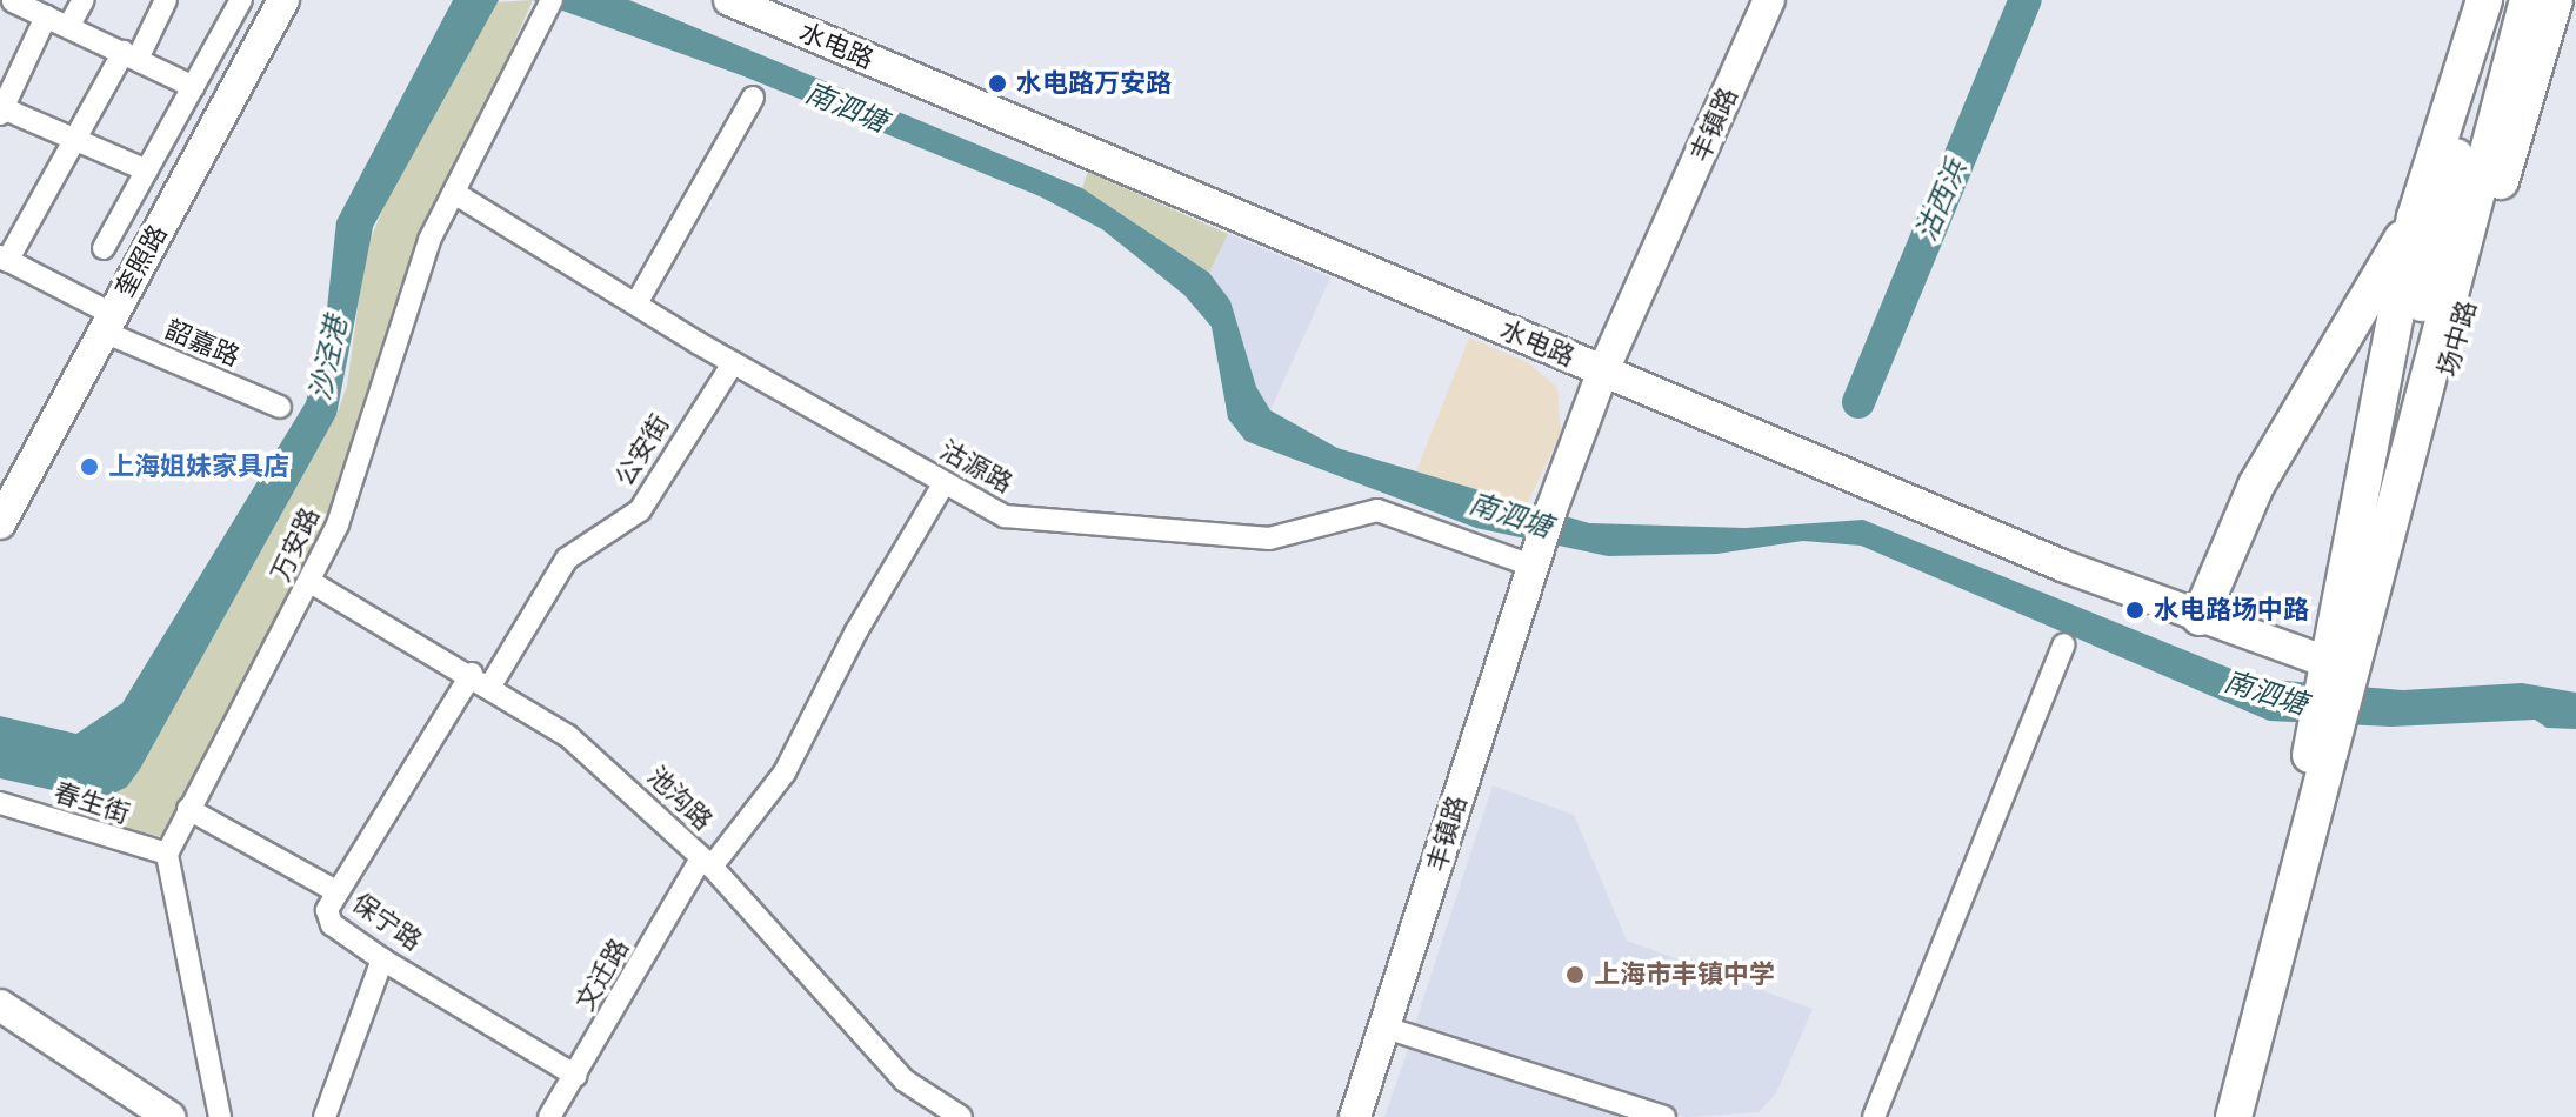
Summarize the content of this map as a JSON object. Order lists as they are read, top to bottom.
{
  "streets": {
    "main road": ["场中路"],
    "street": [
      "水电路",
      "丰镇路",
      "奎照路",
      "韶嘉路",
      "公安街",
      "沽源路",
      "万安路",
      "池沟路",
      "春生街",
      "保宁路",
      "文迁路"
    ]
  },
  "crossings": [
    ["水电路", "丰镇路"],
    ["水电路", "场中路"],
    ["丰镇路", "沽源路"],
    ["奎照路", "韶嘉路"],
    ["公安街", "沽源路"],
    ["公安街", "池沟路"],
    ["沽源路", "万安路"],
    ["沽源路", "文迁路"],
    ["万安路", "池沟路"],
    ["万安路", "春生街"],
    ["万安路", "保宁路"],
    ["池沟路", "文迁路"],
    ["保宁路", "文迁路"]
  ],
  "water": ["南泗塘", "沽西浜", "沙泾港"],
  "places": [
    "水电路万安路",
    "上海姐妹家具店",
    "水电路场中路",
    "上海市丰镇中学"
  ]
}
